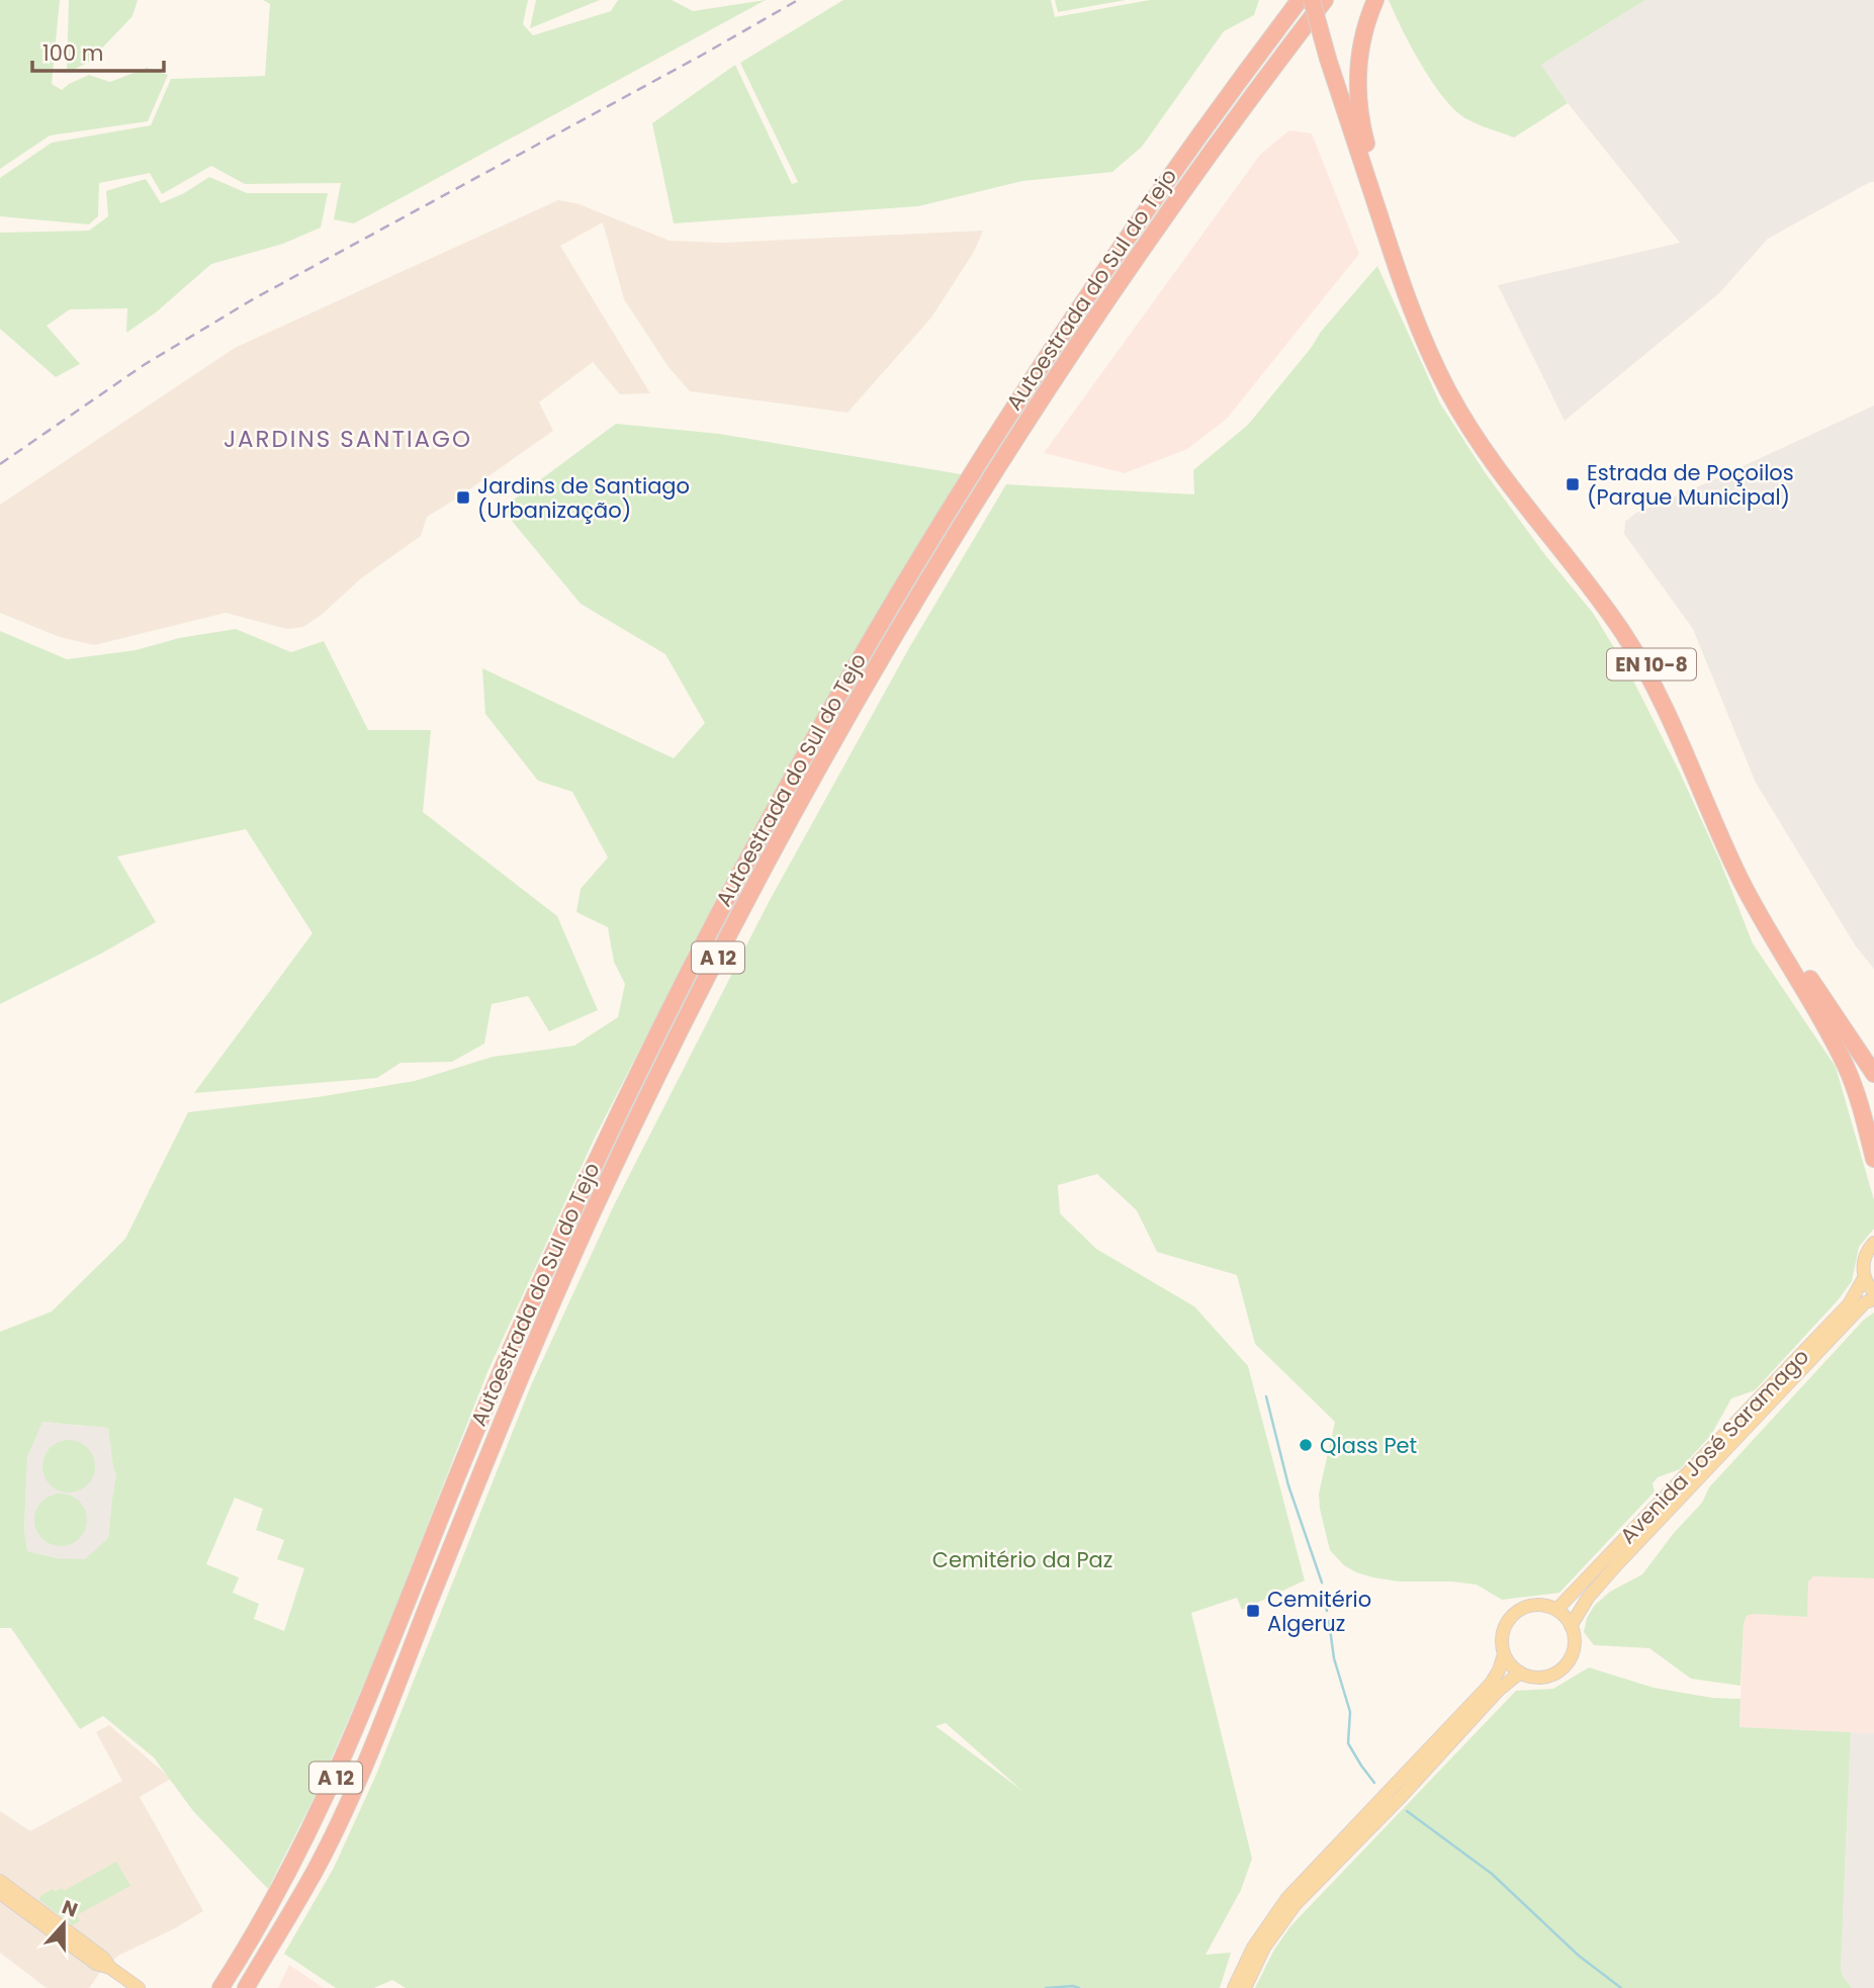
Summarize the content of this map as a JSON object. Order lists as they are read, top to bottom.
{
  "streets": {
    "highway": ["Autoestrada do Sul do Tejo", "EN 10-8", "A 12"],
    "main road": ["Avenida José Saramago"]
  },
  "districts": ["JARDINS SANTIAGO"],
  "parks": ["Cemitério da Paz"],
  "places": {
    "transit": ["Estrada de Poçoilos (Parque Municipal)", "Jardins de Santiago (Urbanização)", "Cemitério Algeruz"],
    "other": ["Qlass Pet"]
  },
  "scale_bar": "100 m",
  "north": "top"
}
